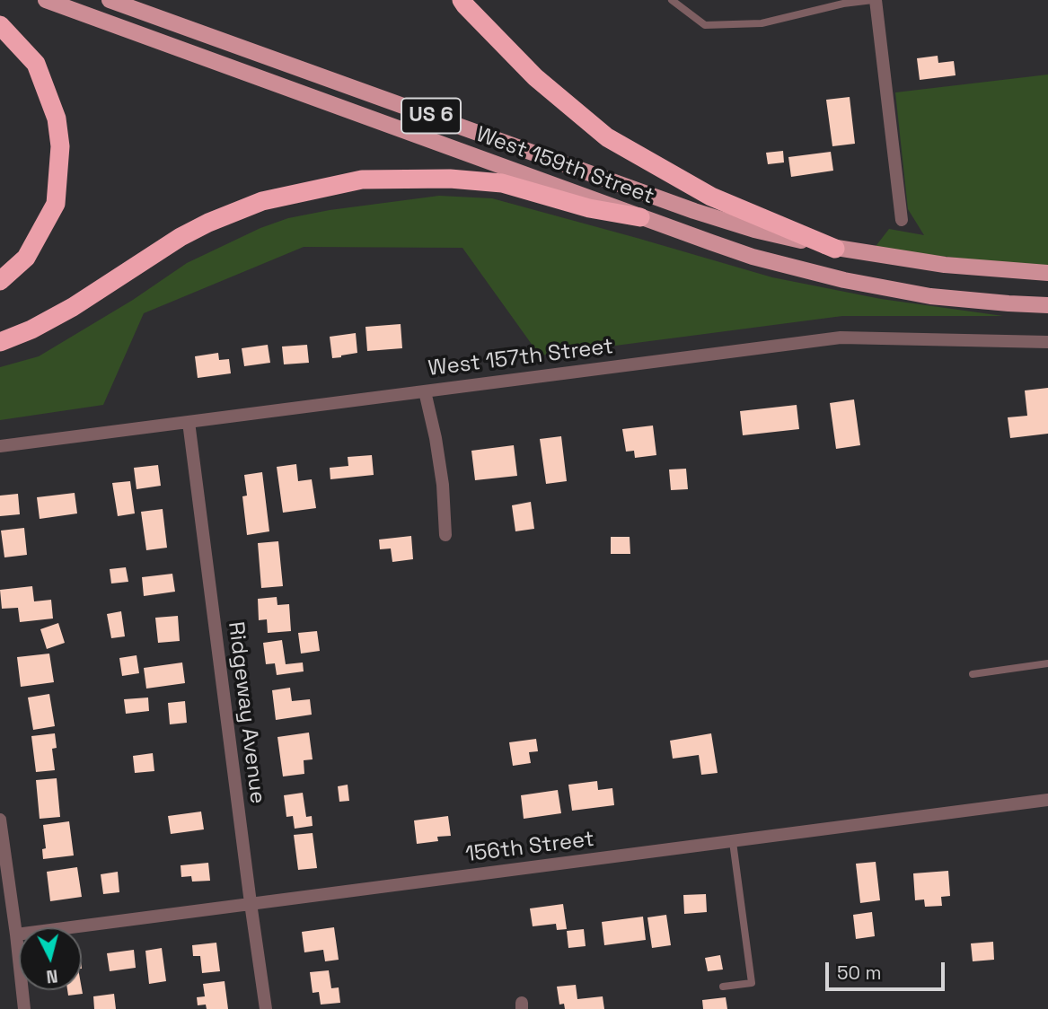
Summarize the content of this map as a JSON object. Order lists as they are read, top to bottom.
{
  "streets": {
    "main road": ["US 6", "West 159th Street"],
    "street": ["West 157th Street", "Ridgeway Avenue", "156th Street"]
  },
  "crossings": [
    ["West 157th Street", "Ridgeway Avenue"],
    ["Ridgeway Avenue", "156th Street"]
  ],
  "scale_bar": "50 m",
  "north": "bottom"
}
